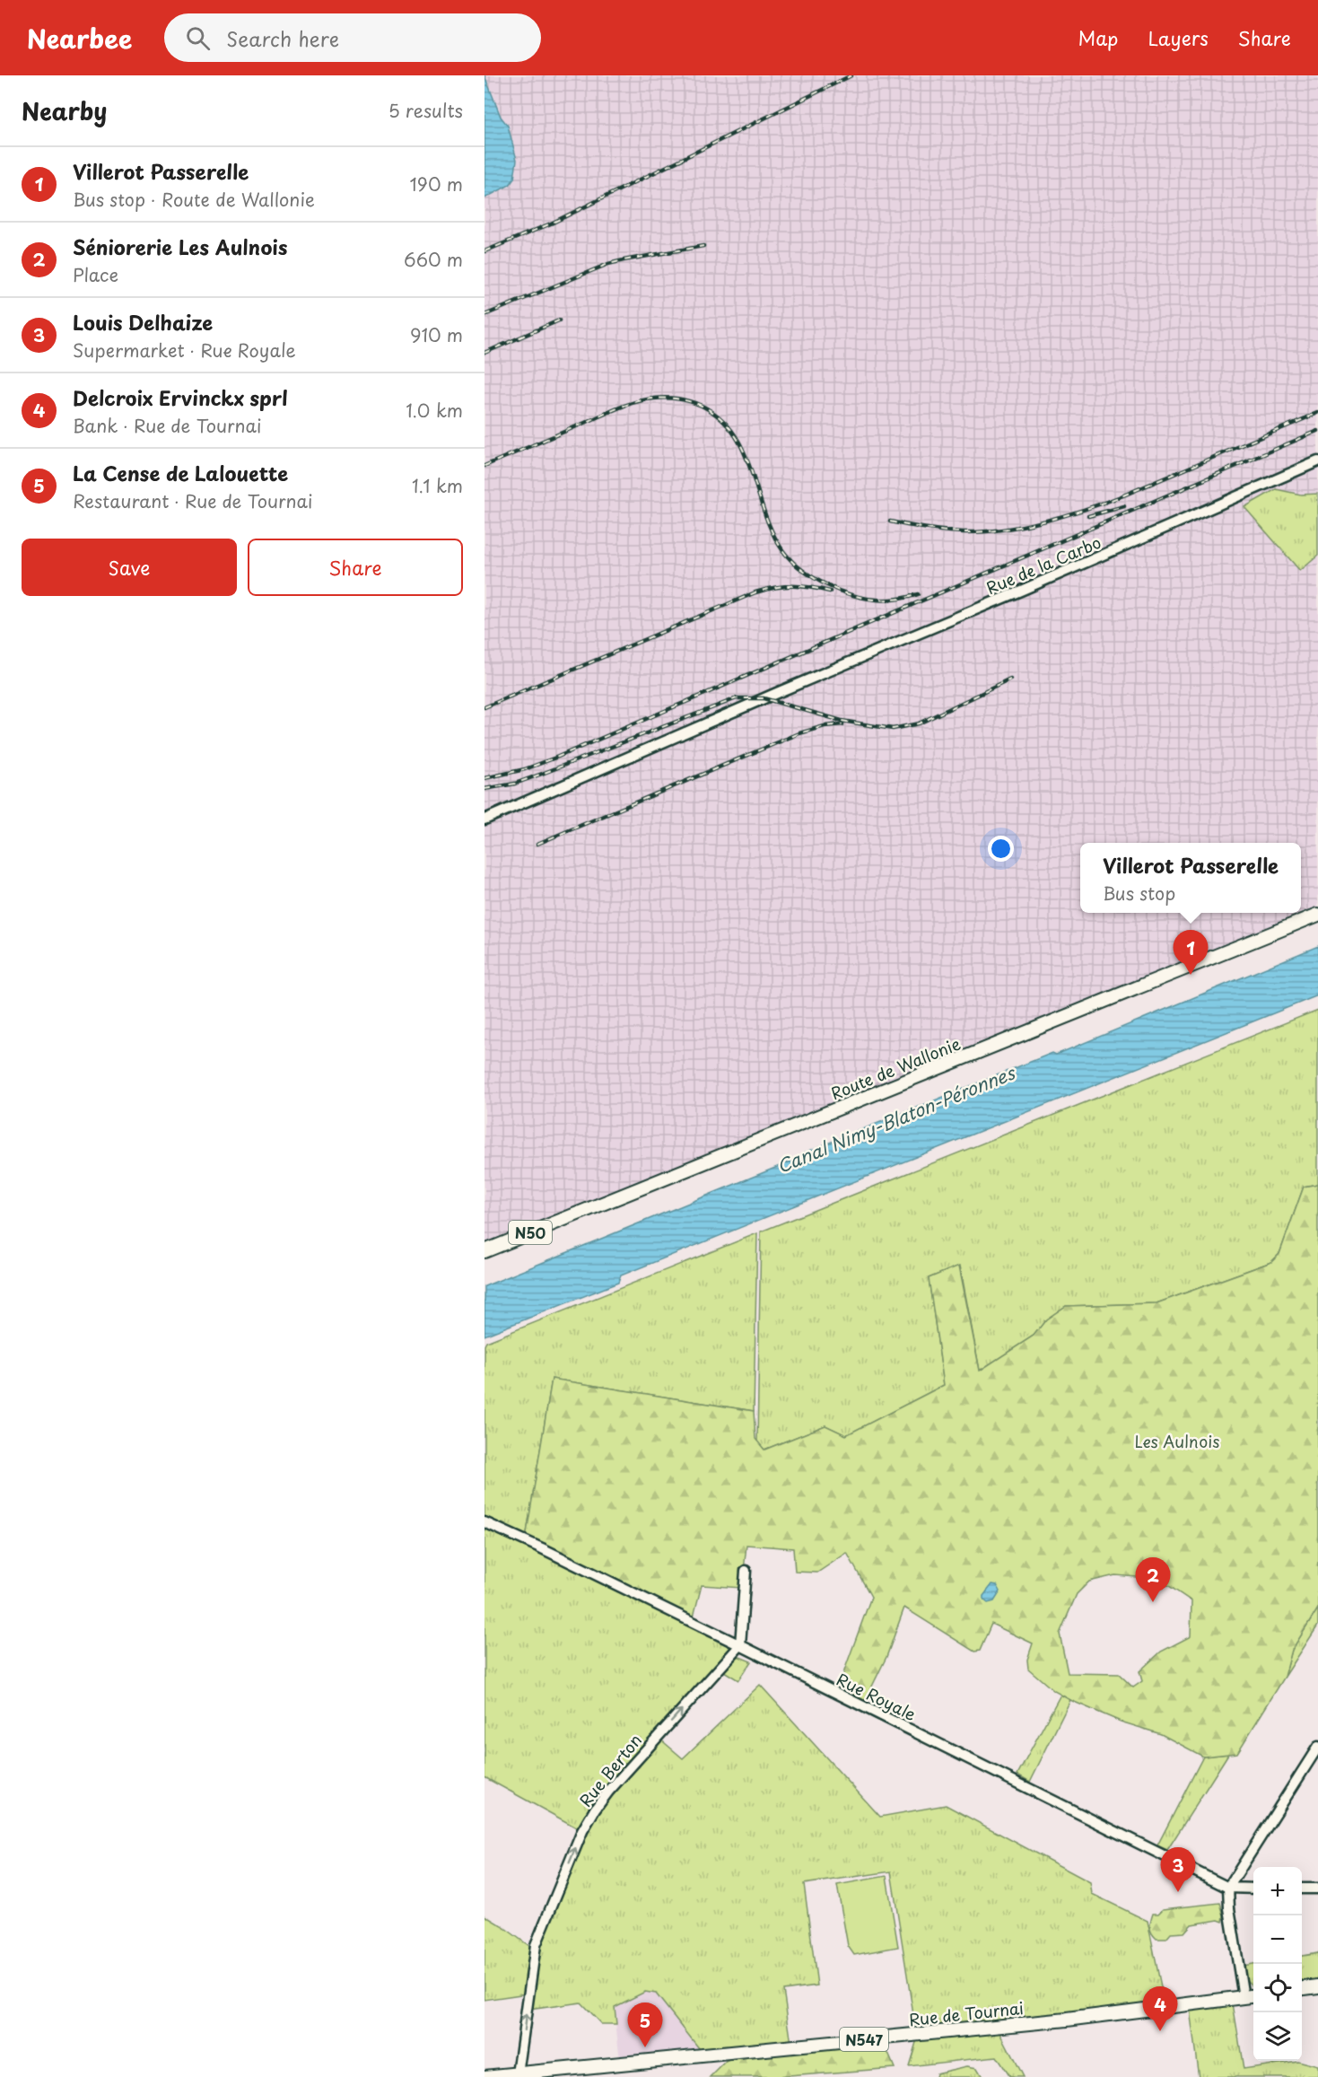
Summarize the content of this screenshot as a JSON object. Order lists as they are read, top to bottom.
{
  "streets": {
    "main road": [
      "Route de Wallonie",
      "N50",
      "Rue de Tournai",
      "N547"
    ],
    "street": ["Rue de la Carbo", "Rue Royale", "Rue Berton"]
  },
  "crossings": [
    ["Rue Royale", "Rue Berton"],
    ["Rue Berton", "Rue de Tournai"]
  ],
  "one_way": ["Rue Berton"],
  "water": ["Canal Nimy-Blaton-Péronnes"],
  "parks": ["Les Aulnois"],
  "page": {
    "header": "Nearbee",
    "search": "Search here",
    "nav": ["Map", "Layers", "Share"],
    "heading": ["Nearby", "5 results"],
    "list": [
      {
        "mark": "1",
        "name": "Villerot Passerelle",
        "note": "Bus stop · Route de Wallonie",
        "value": "190 m"
      },
      {
        "mark": "2",
        "name": "Séniorerie Les Aulnois",
        "note": "Place",
        "value": "660 m"
      },
      {
        "mark": "3",
        "name": "Louis Delhaize",
        "note": "Supermarket · Rue Royale",
        "value": "910 m"
      },
      {
        "mark": "4",
        "name": "Delcroix Ervinckx sprl",
        "note": "Bank · Rue de Tournai",
        "value": "1.0 km"
      },
      {
        "mark": "5",
        "name": "La Cense de Lalouette",
        "note": "Restaurant · Rue de Tournai",
        "value": "1.1 km"
      }
    ],
    "buttons": ["Save", "Share"],
    "popup": ["Villerot Passerelle", "Bus stop"],
    "pins": [
      "1",
      "2",
      "3",
      "4",
      "5"
    ],
    "map_buttons": ["+", "−"]
  }
}
